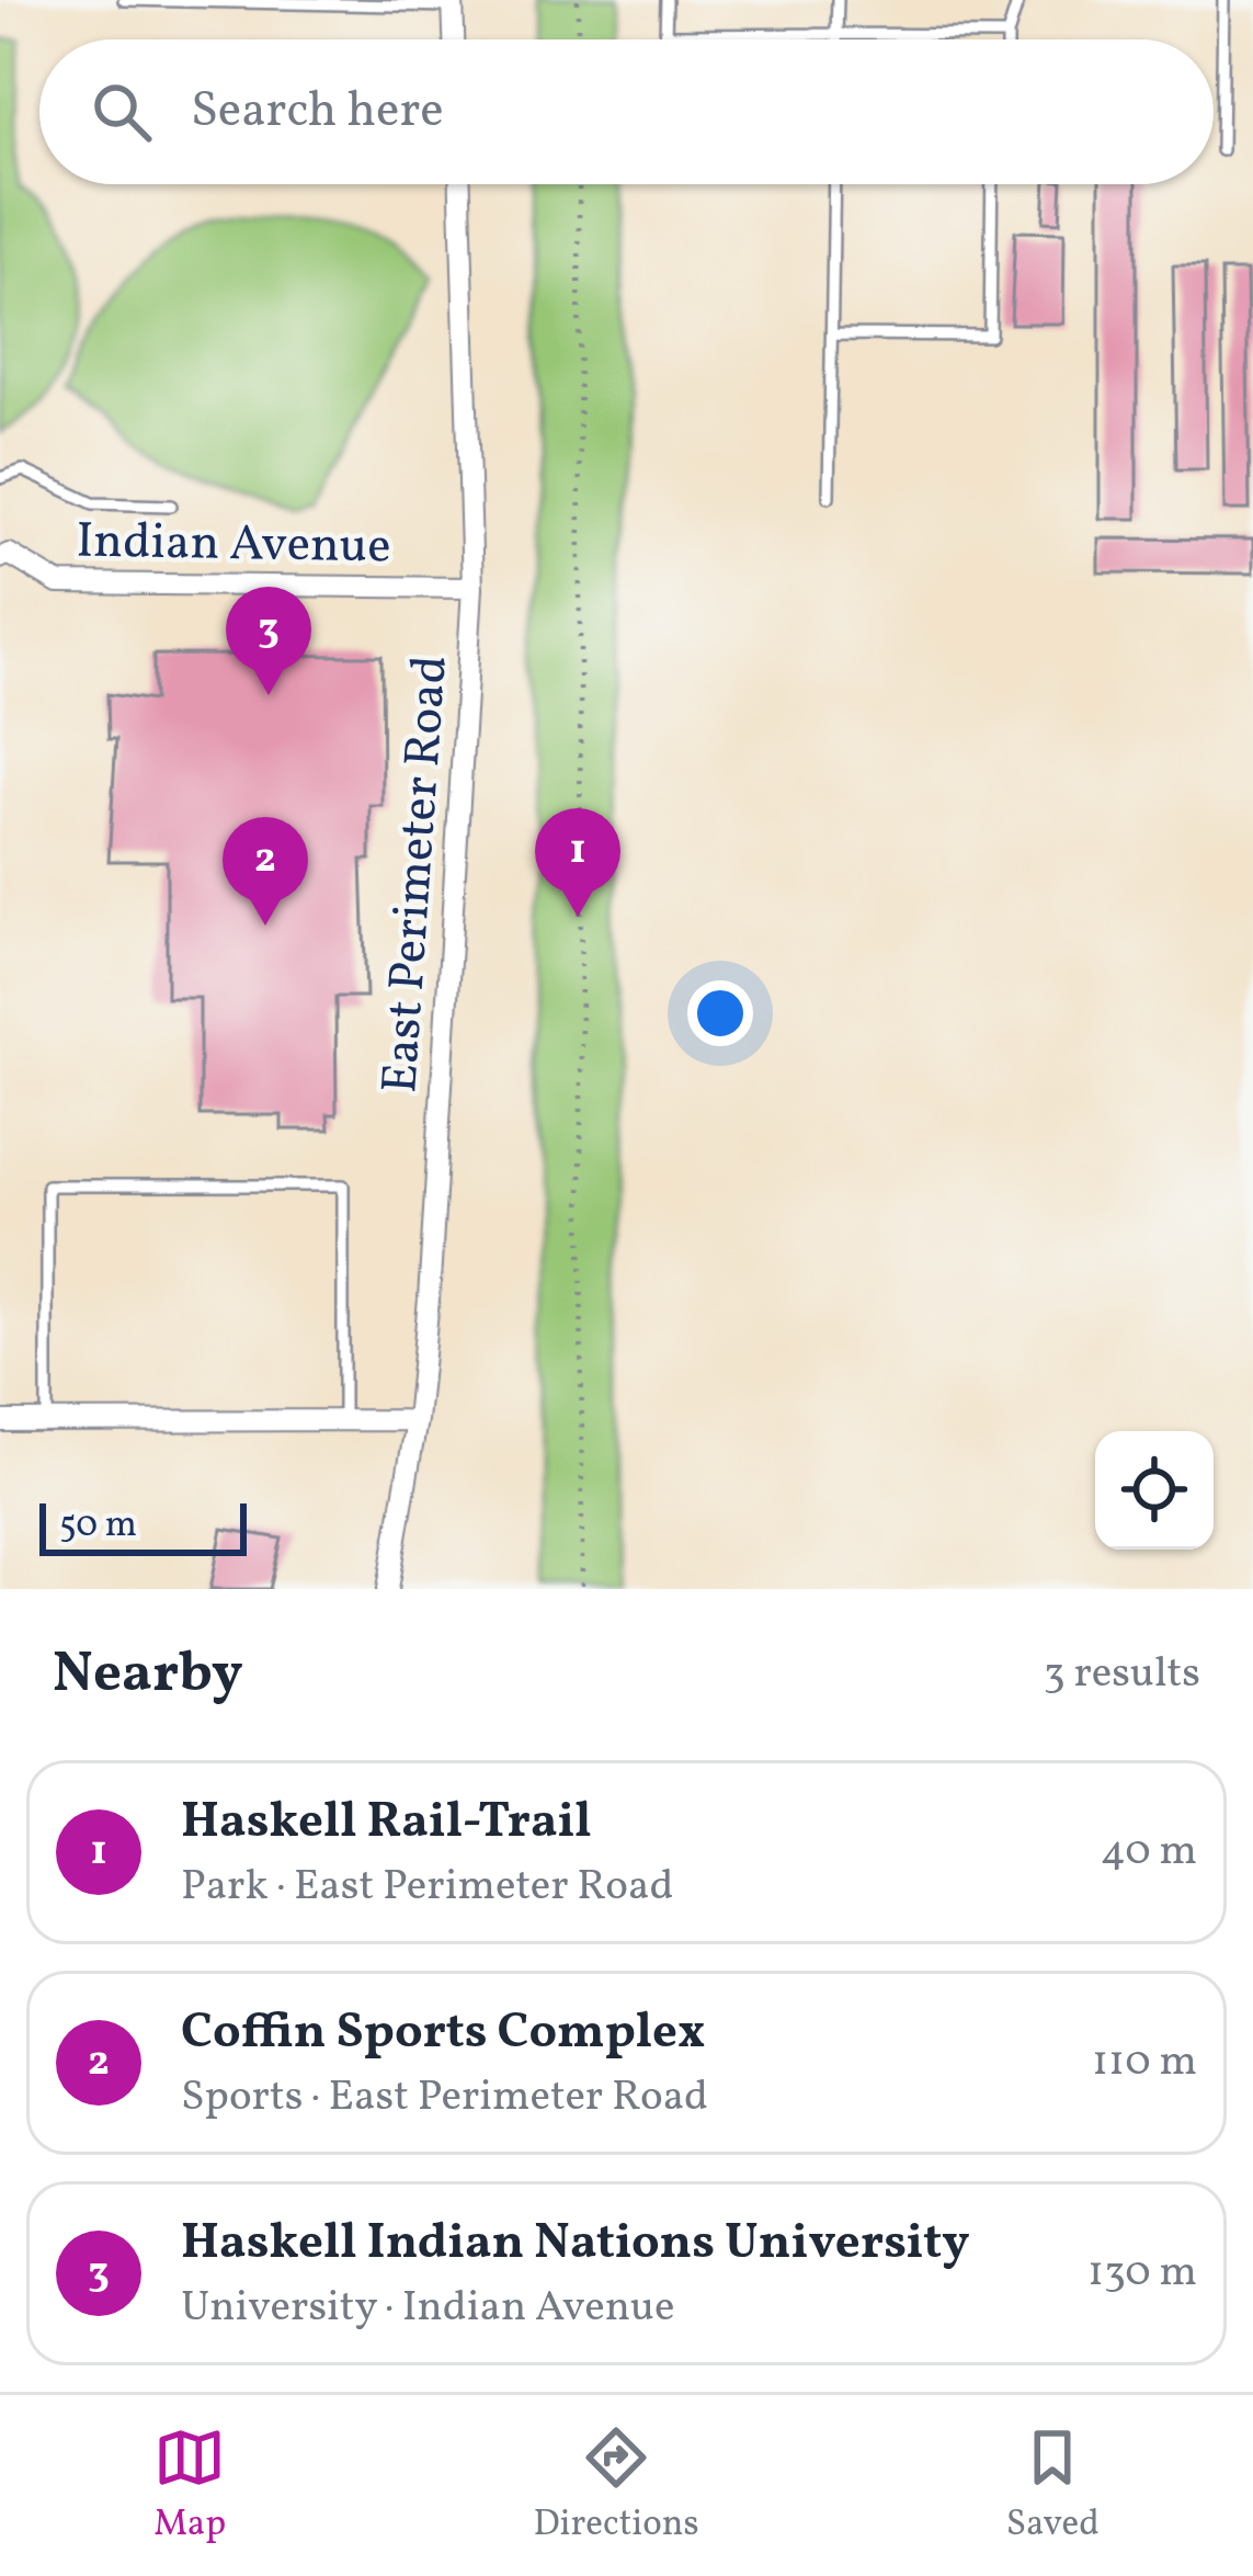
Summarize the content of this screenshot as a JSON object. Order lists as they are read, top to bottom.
{
  "streets": {
    "street": ["Indian Avenue", "East Perimeter Road"]
  },
  "crossings": [
    ["Indian Avenue", "East Perimeter Road"]
  ],
  "scale_bar": "50 m",
  "page": {
    "search": "Search here",
    "pins": ["3", "1", "2"],
    "scale": "50 m",
    "heading": ["Nearby", "3 results"],
    "list": [
      {
        "mark": "1",
        "name": "Haskell Rail-Trail",
        "note": "Park · East Perimeter Road",
        "value": "40 m"
      },
      {
        "mark": "2",
        "name": "Coffin Sports Complex",
        "note": "Sports · East Perimeter Road",
        "value": "110 m"
      },
      {
        "mark": "3",
        "name": "Haskell Indian Nations University",
        "note": "University · Indian Avenue",
        "value": "130 m"
      }
    ],
    "nav": ["Map", "Directions", "Saved"]
  }
}
